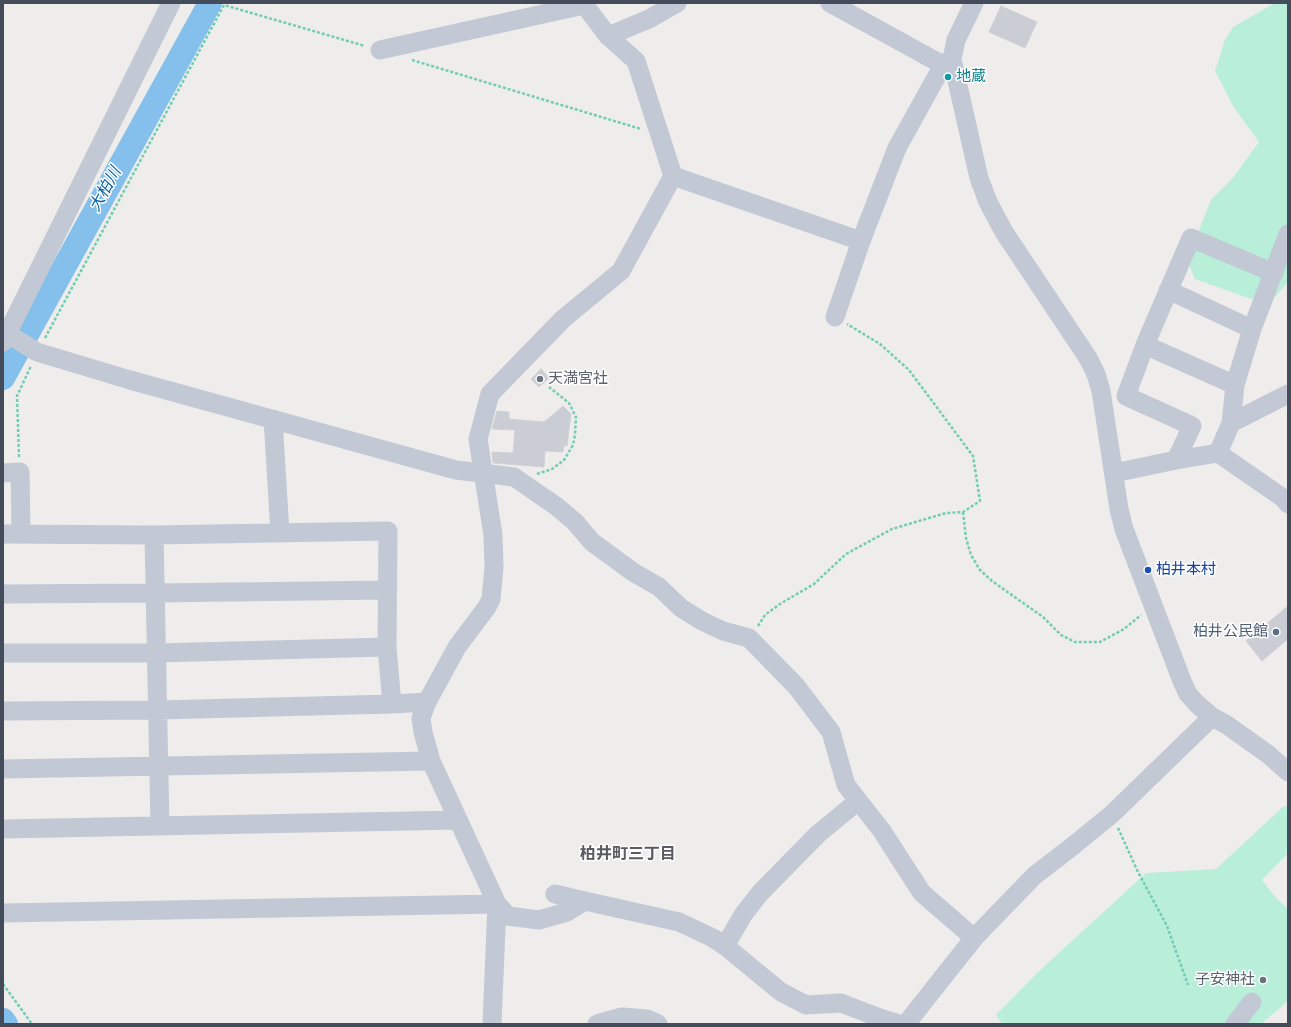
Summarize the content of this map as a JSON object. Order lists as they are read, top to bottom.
{
  "districts": ["柏井町三丁目"],
  "water": ["大柏川"],
  "places": [
    "地蔵",
    "天満宮社",
    "柏井本村",
    "柏井公民館",
    "子安神社"
  ]
}
